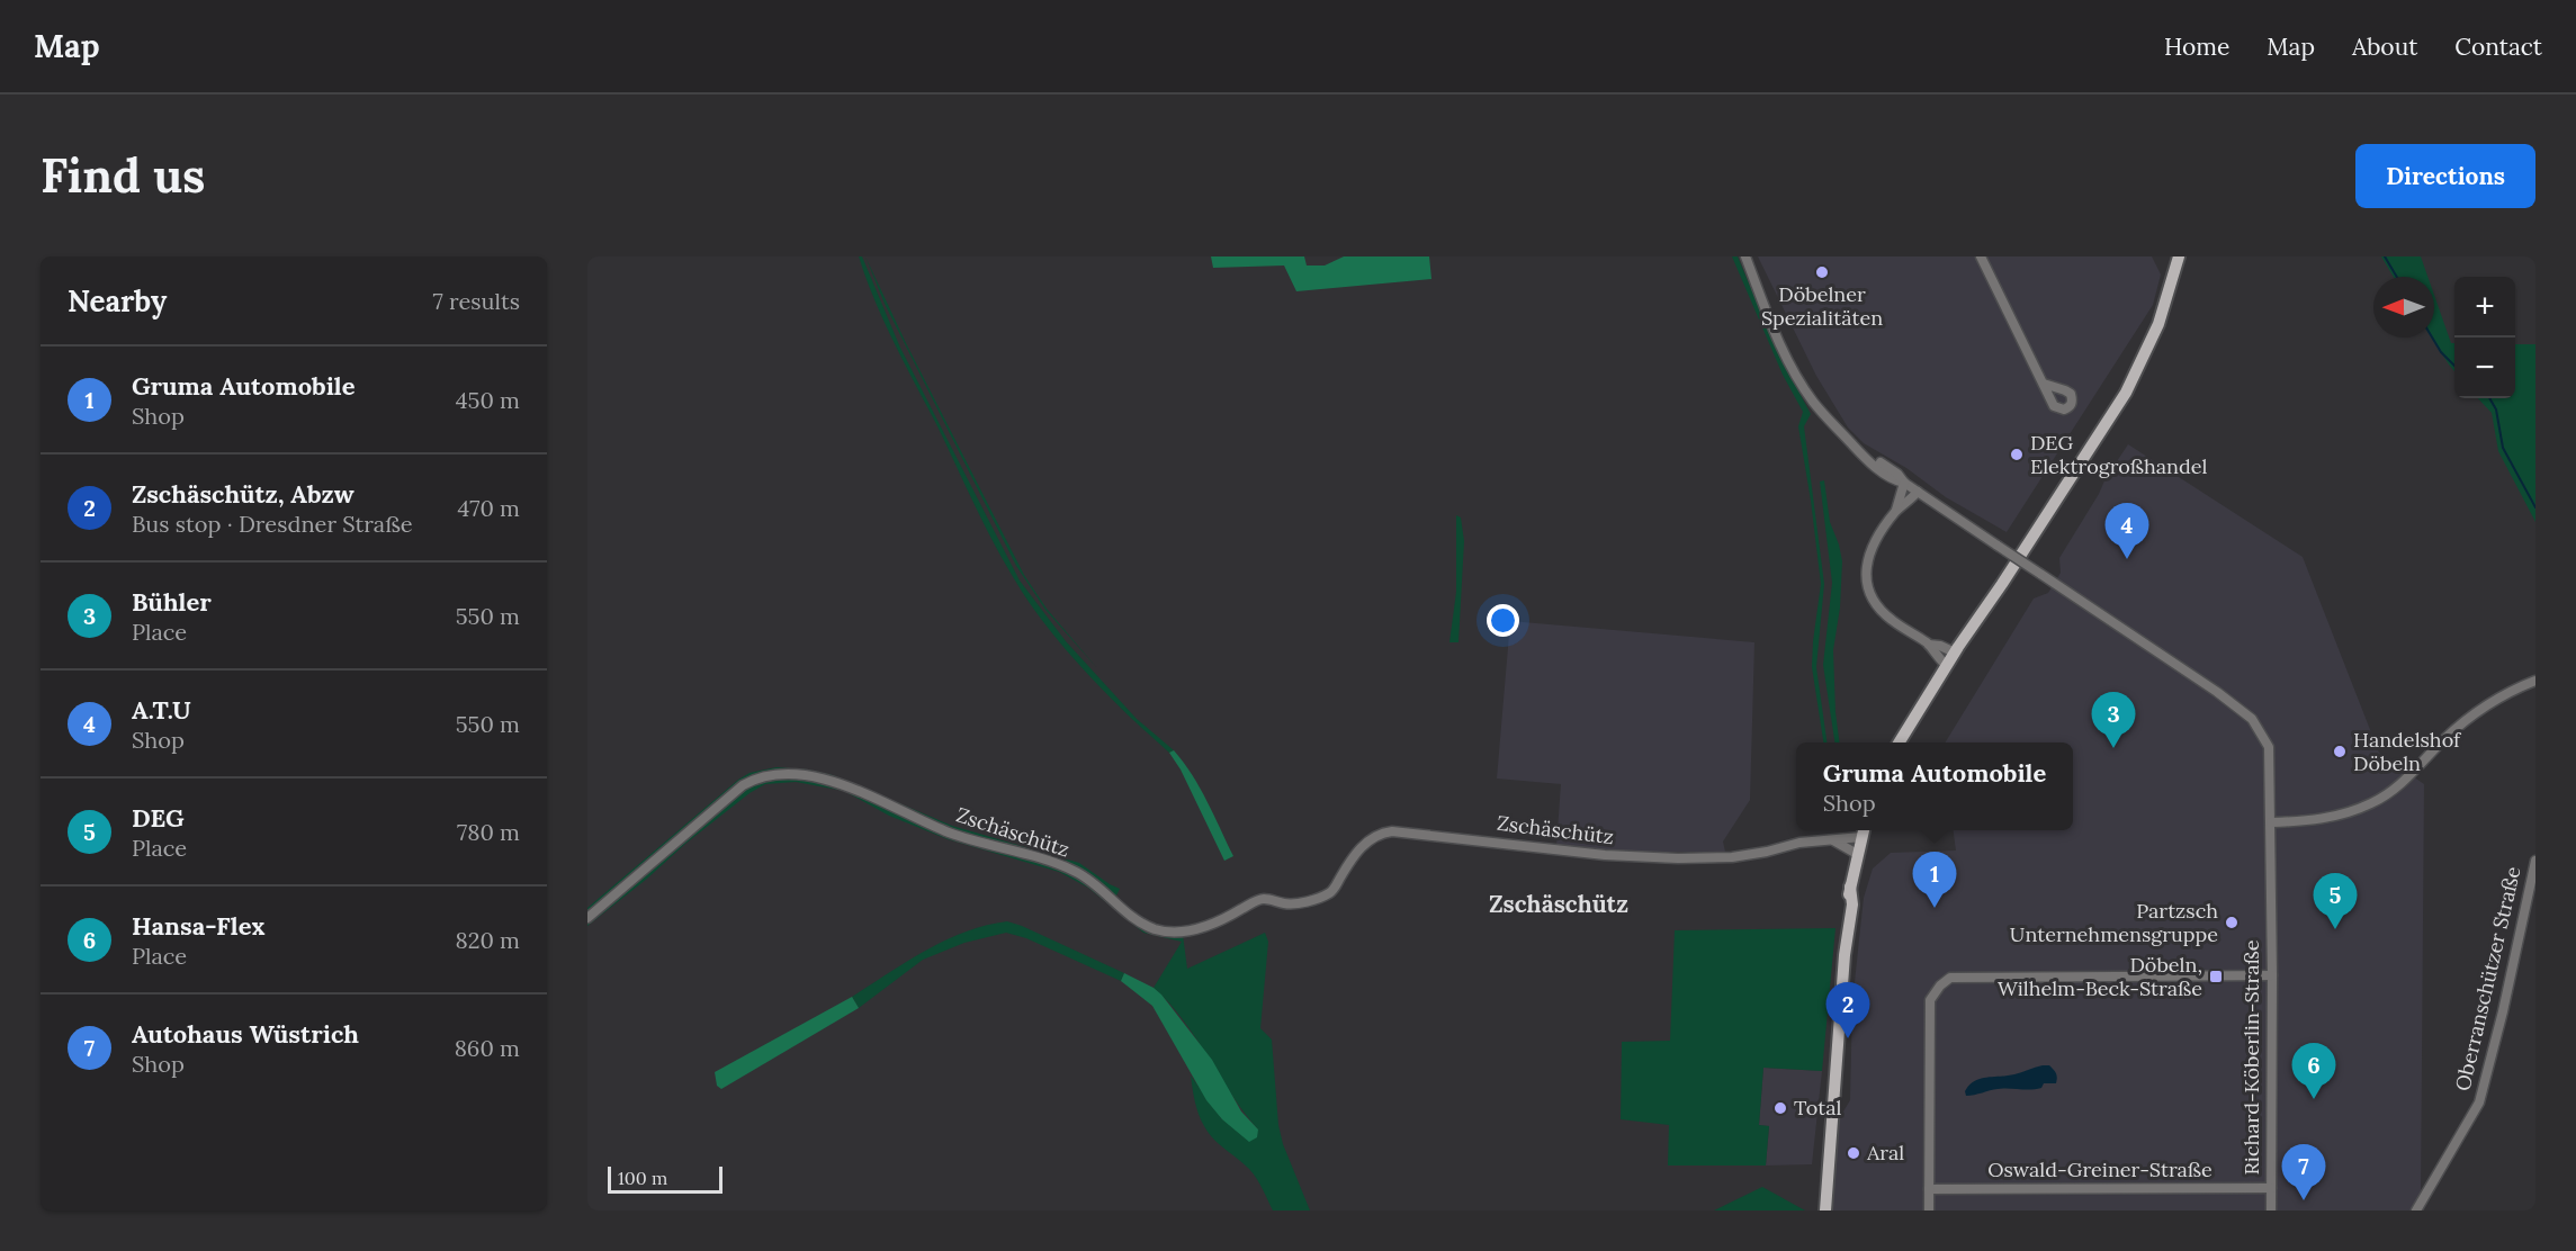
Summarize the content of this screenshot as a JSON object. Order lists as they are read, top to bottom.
{
  "streets": {
    "street": [
      "Zschäschütz",
      "Oberranschützer Straße",
      "Richard-Köberlin-Straße",
      "Oswald-Greiner-Straße"
    ]
  },
  "crossings": [
    ["Richard-Köberlin-Straße", "Oswald-Greiner-Straße"]
  ],
  "districts": ["Zschäschütz"],
  "places": {
    "other": [
      "Döbelner Spezialitäten",
      "DEG Elektrogroßhandel",
      "Handelshof Döbeln",
      "Partzsch Unternehmensgruppe",
      "Total",
      "Aral"
    ],
    "transit": ["Döbeln, Wilhelm-Beck-Straße"]
  },
  "scale_bar": "100 m",
  "north": "left",
  "page": {
    "header": "Map",
    "nav": [
      "Home",
      "Map",
      "About",
      "Contact"
    ],
    "buttons": "Directions",
    "title": "Find us",
    "heading": ["Nearby", "7 results"],
    "map_buttons": ["+", "−"],
    "list": [
      {
        "mark": "1",
        "name": "Gruma Automobile",
        "note": "Shop",
        "value": "450 m"
      },
      {
        "mark": "2",
        "name": "Zschäschütz, Abzw",
        "note": "Bus stop · Dresdner Straße",
        "value": "470 m"
      },
      {
        "mark": "3",
        "name": "Bühler",
        "note": "Place",
        "value": "550 m"
      },
      {
        "mark": "4",
        "name": "A.T.U",
        "note": "Shop",
        "value": "550 m"
      },
      {
        "mark": "5",
        "name": "DEG",
        "note": "Place",
        "value": "780 m"
      },
      {
        "mark": "6",
        "name": "Hansa-Flex",
        "note": "Place",
        "value": "820 m"
      },
      {
        "mark": "7",
        "name": "Autohaus Wüstrich",
        "note": "Shop",
        "value": "860 m"
      }
    ],
    "pins": [
      "4",
      "3",
      "1",
      "5",
      "2",
      "6",
      "7"
    ],
    "popup": ["Gruma Automobile", "Shop"],
    "scale": "100 m"
  }
}
